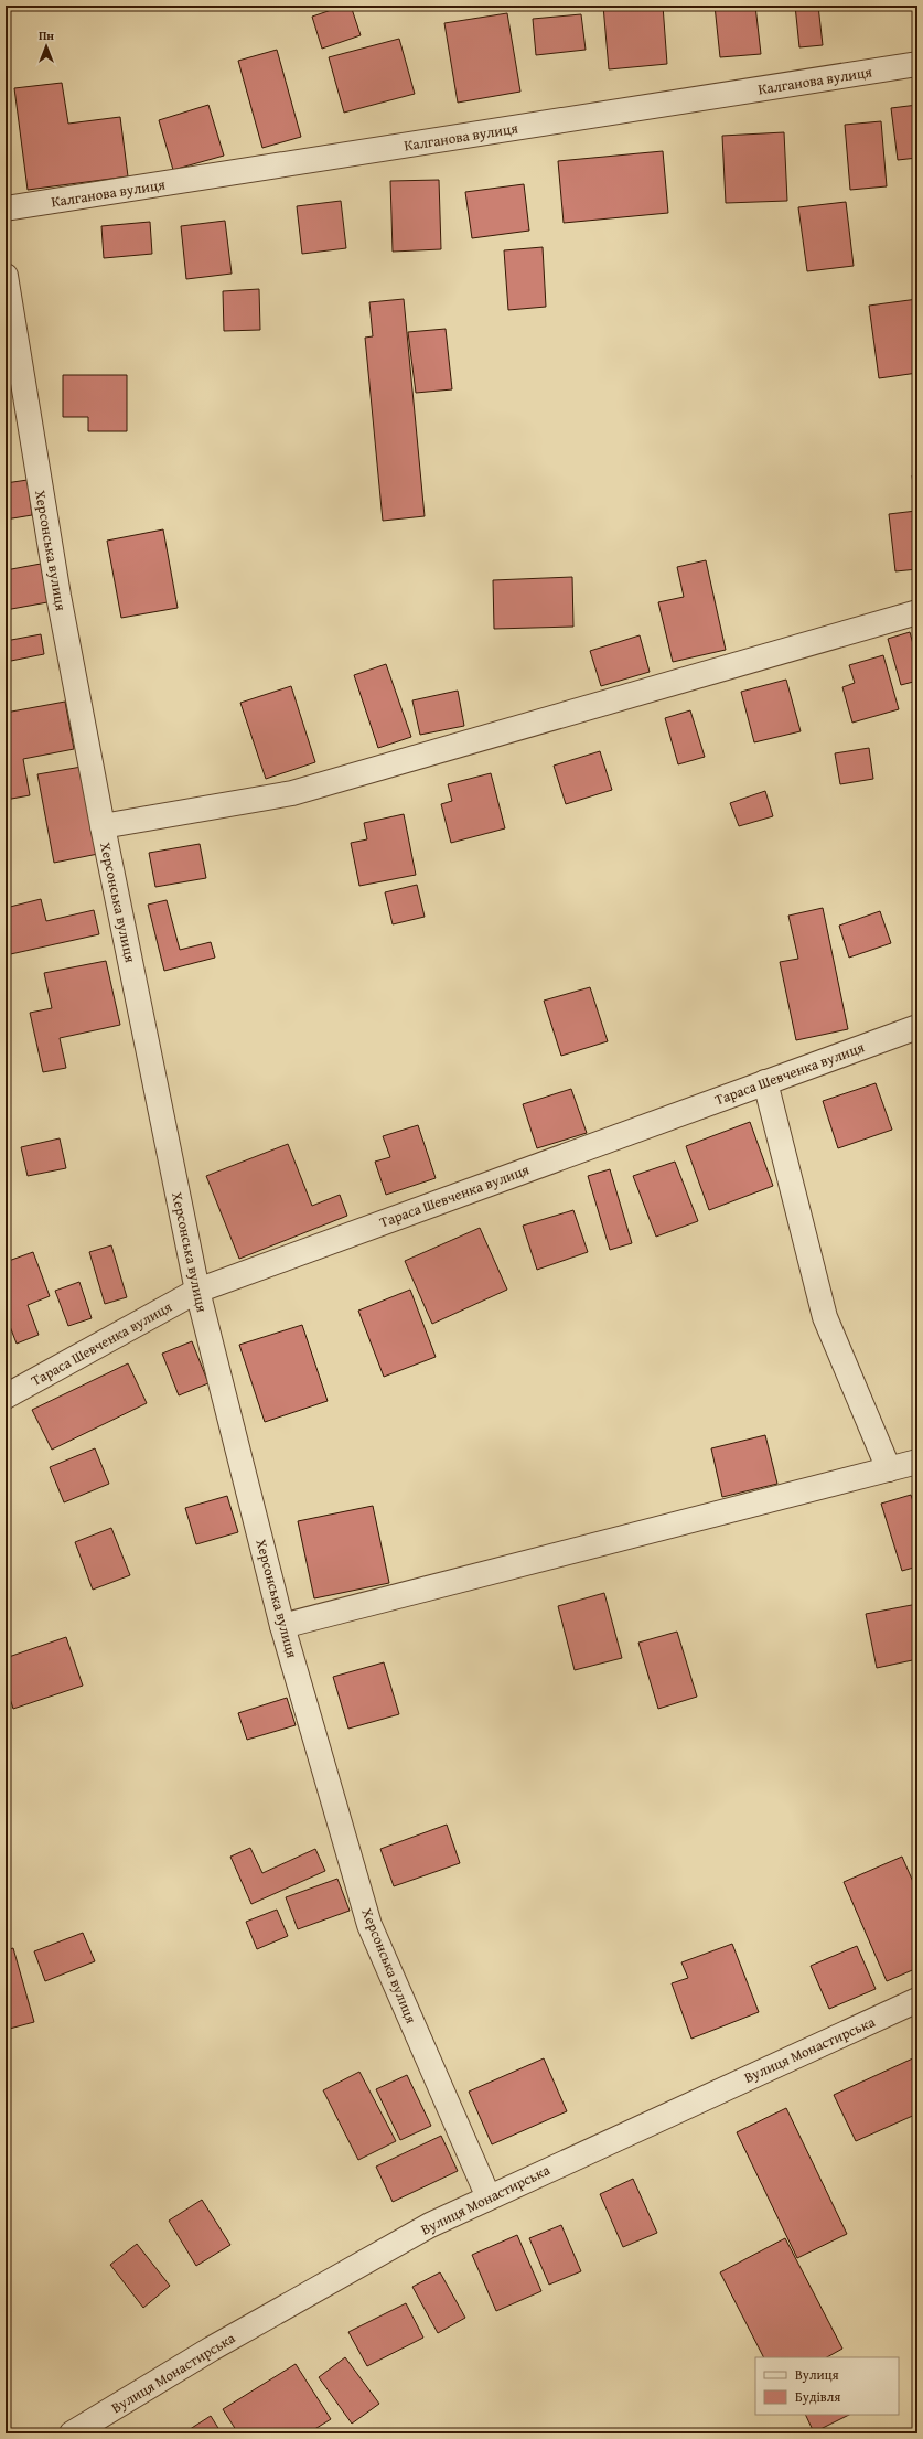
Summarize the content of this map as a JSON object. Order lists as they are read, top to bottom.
{
  "streets": {
    "street": [
      "Калганова вулиця",
      "Херсонська вулиця",
      "Тараса Шевченка вулиця",
      "Вулиця Монастирська"
    ]
  },
  "crossings": [
    ["Херсонська вулиця", "Тараса Шевченка вулиця"],
    ["Херсонська вулиця", "Вулиця Монастирська"]
  ],
  "legend": ["Вулиця", "Будівля"],
  "north": "top"
}
